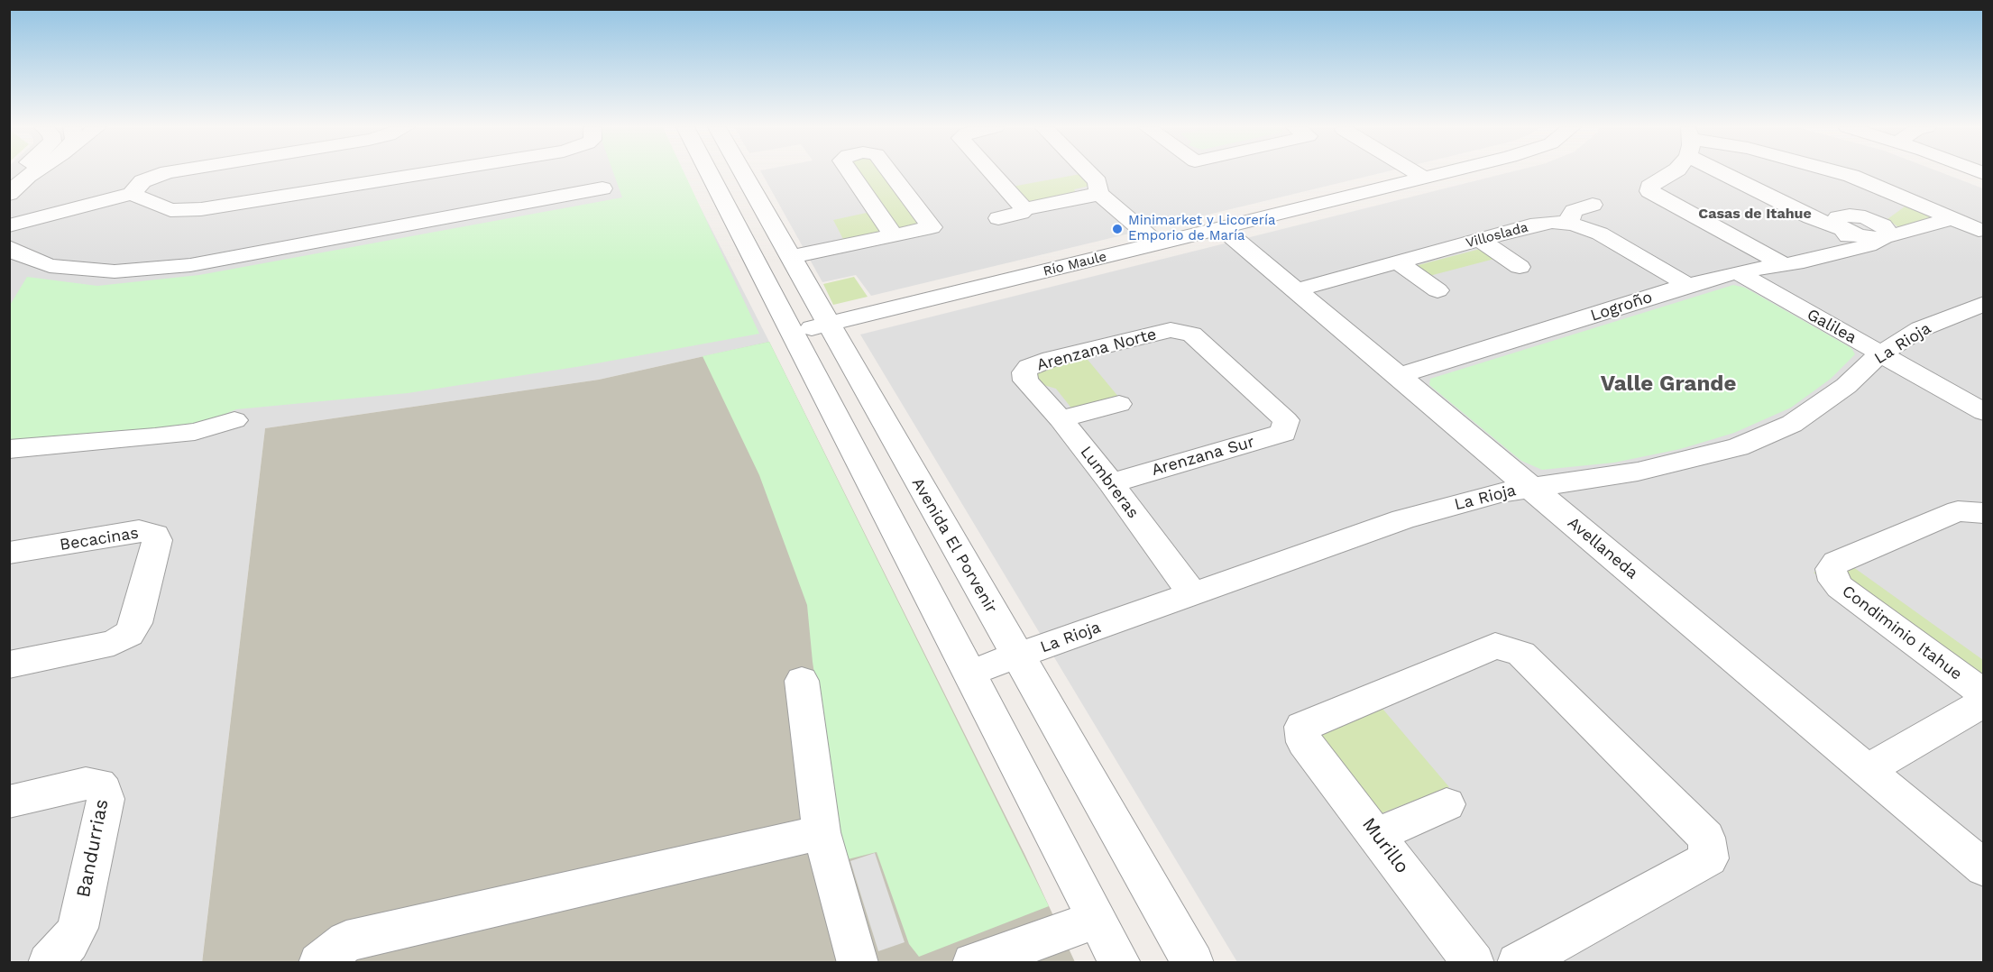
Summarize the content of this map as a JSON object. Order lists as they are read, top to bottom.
{
  "streets": {
    "street": [
      "Villoslada",
      "Río Maule",
      "Logroño",
      "Galilea",
      "La Rioja",
      "Arenzana Norte",
      "Arenzana Sur",
      "Lumbreras",
      "Becacinas",
      "Avenida El Porvenir",
      "Avellaneda",
      "Condiminio Itahue",
      "Murillo",
      "Bandurrias"
    ]
  },
  "crossings": [
    ["Villoslada", "Logroño"],
    ["Villoslada", "Avellaneda"],
    ["Río Maule", "Avenida El Porvenir"],
    ["Río Maule", "Avellaneda"],
    ["Logroño", "Galilea"],
    ["Logroño", "Avellaneda"],
    ["Galilea", "La Rioja"],
    ["La Rioja", "Lumbreras"],
    ["La Rioja", "Avenida El Porvenir"],
    ["La Rioja", "Avellaneda"],
    ["Arenzana Norte", "Arenzana Sur"],
    ["Arenzana Norte", "Lumbreras"],
    ["Arenzana Sur", "Lumbreras"]
  ],
  "districts": ["Casas de Itahue", "Valle Grande"],
  "places": ["Minimarket y Licorería Emporio de María"]
}
